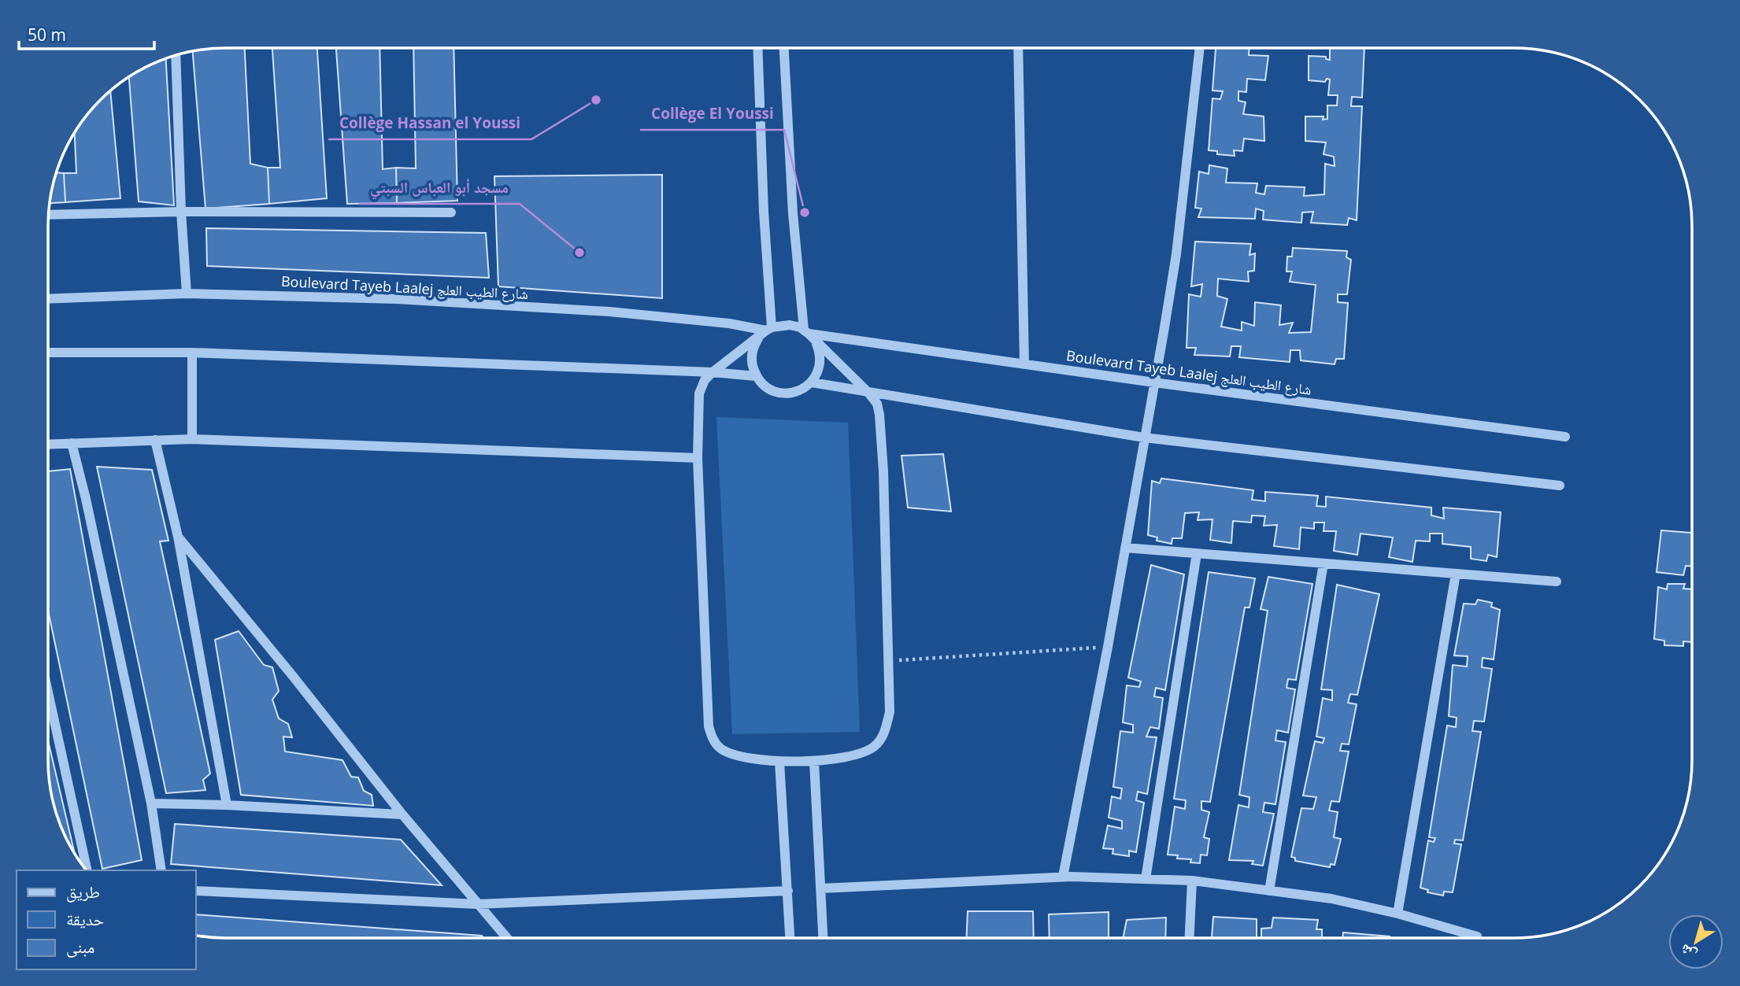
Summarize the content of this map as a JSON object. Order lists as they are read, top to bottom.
{
  "streets": {
    "street": ["Boulevard Tayeb Laalej شارع الطيب العلج"]
  },
  "places": ["Collège Hassan el Youssi", "Collège El Youssi", "مسجد أبو العباس السبتي"],
  "legend": ["طريق", "حديقة", "مبنى"],
  "scale_bar": "50 m",
  "north": "bottom left"
}
